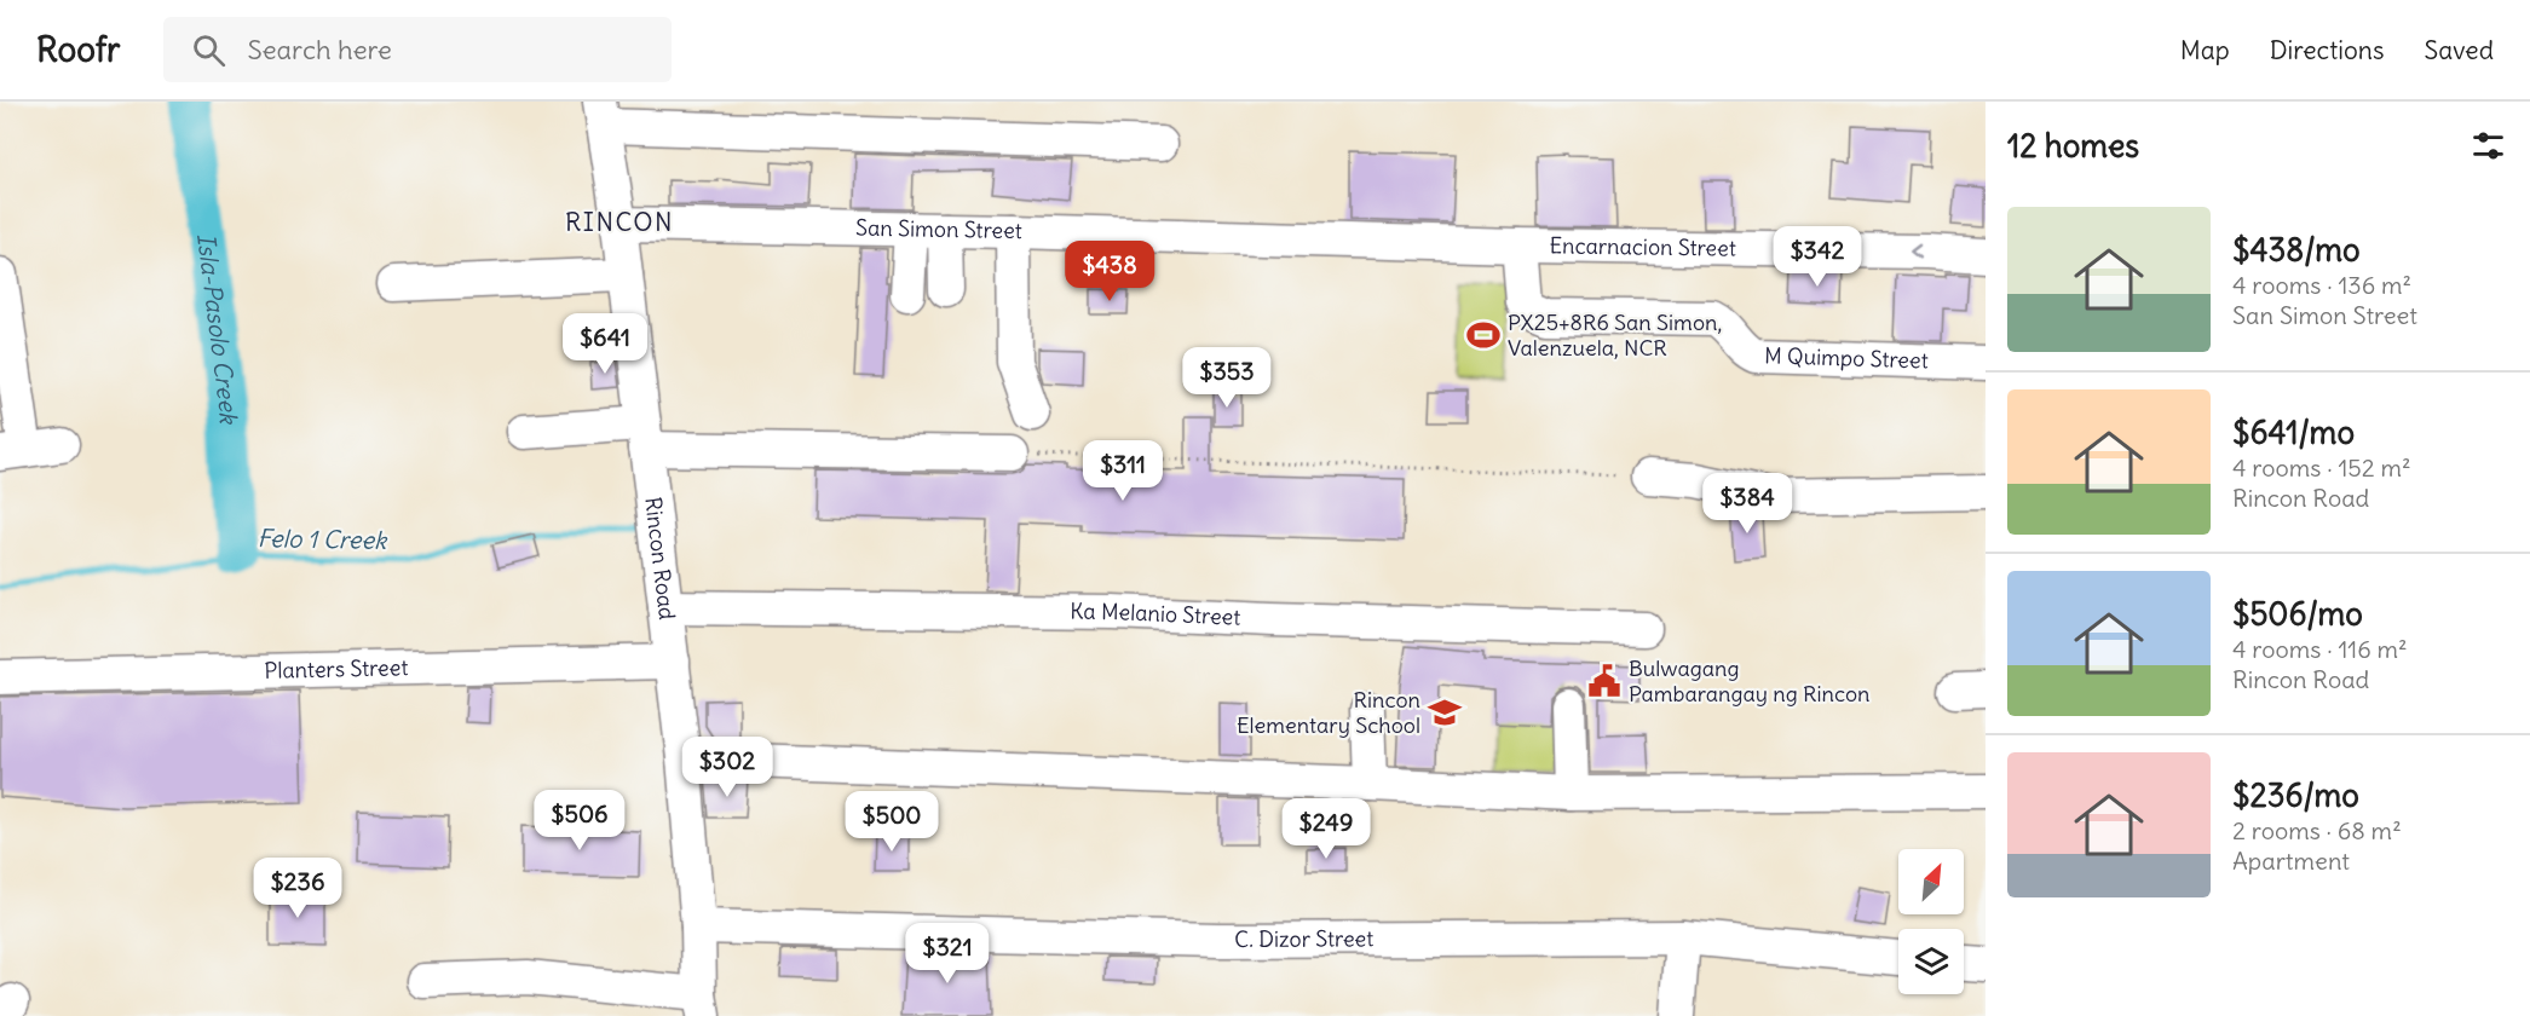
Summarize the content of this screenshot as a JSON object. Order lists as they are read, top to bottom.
{
  "streets": {
    "street": [
      "San Simon Street",
      "Encarnacion Street",
      "M Quimpo Street",
      "Rincon Road",
      "Ka Melanio Street",
      "Planters Street",
      "C. Dizor Street"
    ]
  },
  "crossings": [
    ["San Simon Street", "Encarnacion Street"],
    ["San Simon Street", "M Quimpo Street"],
    ["San Simon Street", "Rincon Road"],
    ["Encarnacion Street", "M Quimpo Street"],
    ["Rincon Road", "Ka Melanio Street"],
    ["Rincon Road", "Planters Street"],
    ["Rincon Road", "C. Dizor Street"]
  ],
  "districts": ["RINCON"],
  "water": ["Isla-Pasolo Creek", "Felo 1 Creek"],
  "places": {
    "sports": ["PX25+8R6 San Simon, Valenzuela, NCR"],
    "public building": ["Bulwagang Pambarangay ng Rincon"],
    "school or university": ["Rincon Elementary School"]
  },
  "north": "top right",
  "page": {
    "header": "Roofr",
    "search": "Search here",
    "nav": ["Map", "Directions", "Saved"],
    "heading": "12 homes",
    "list": [
      {
        "name": "$438/mo",
        "note": "4 rooms · 136 m² · San Simon Street"
      },
      {
        "name": "$641/mo",
        "note": "4 rooms · 152 m² · Rincon Road"
      },
      {
        "name": "$506/mo",
        "note": "4 rooms · 116 m² · Rincon Road"
      },
      {
        "name": "$236/mo",
        "note": "2 rooms · 68 m² · Apartment"
      }
    ],
    "price": [
      "$342",
      "$438",
      "$641",
      "$353",
      "$311",
      "$384",
      "$302",
      "$506",
      "$500",
      "$249",
      "$236",
      "$321"
    ]
  }
}
